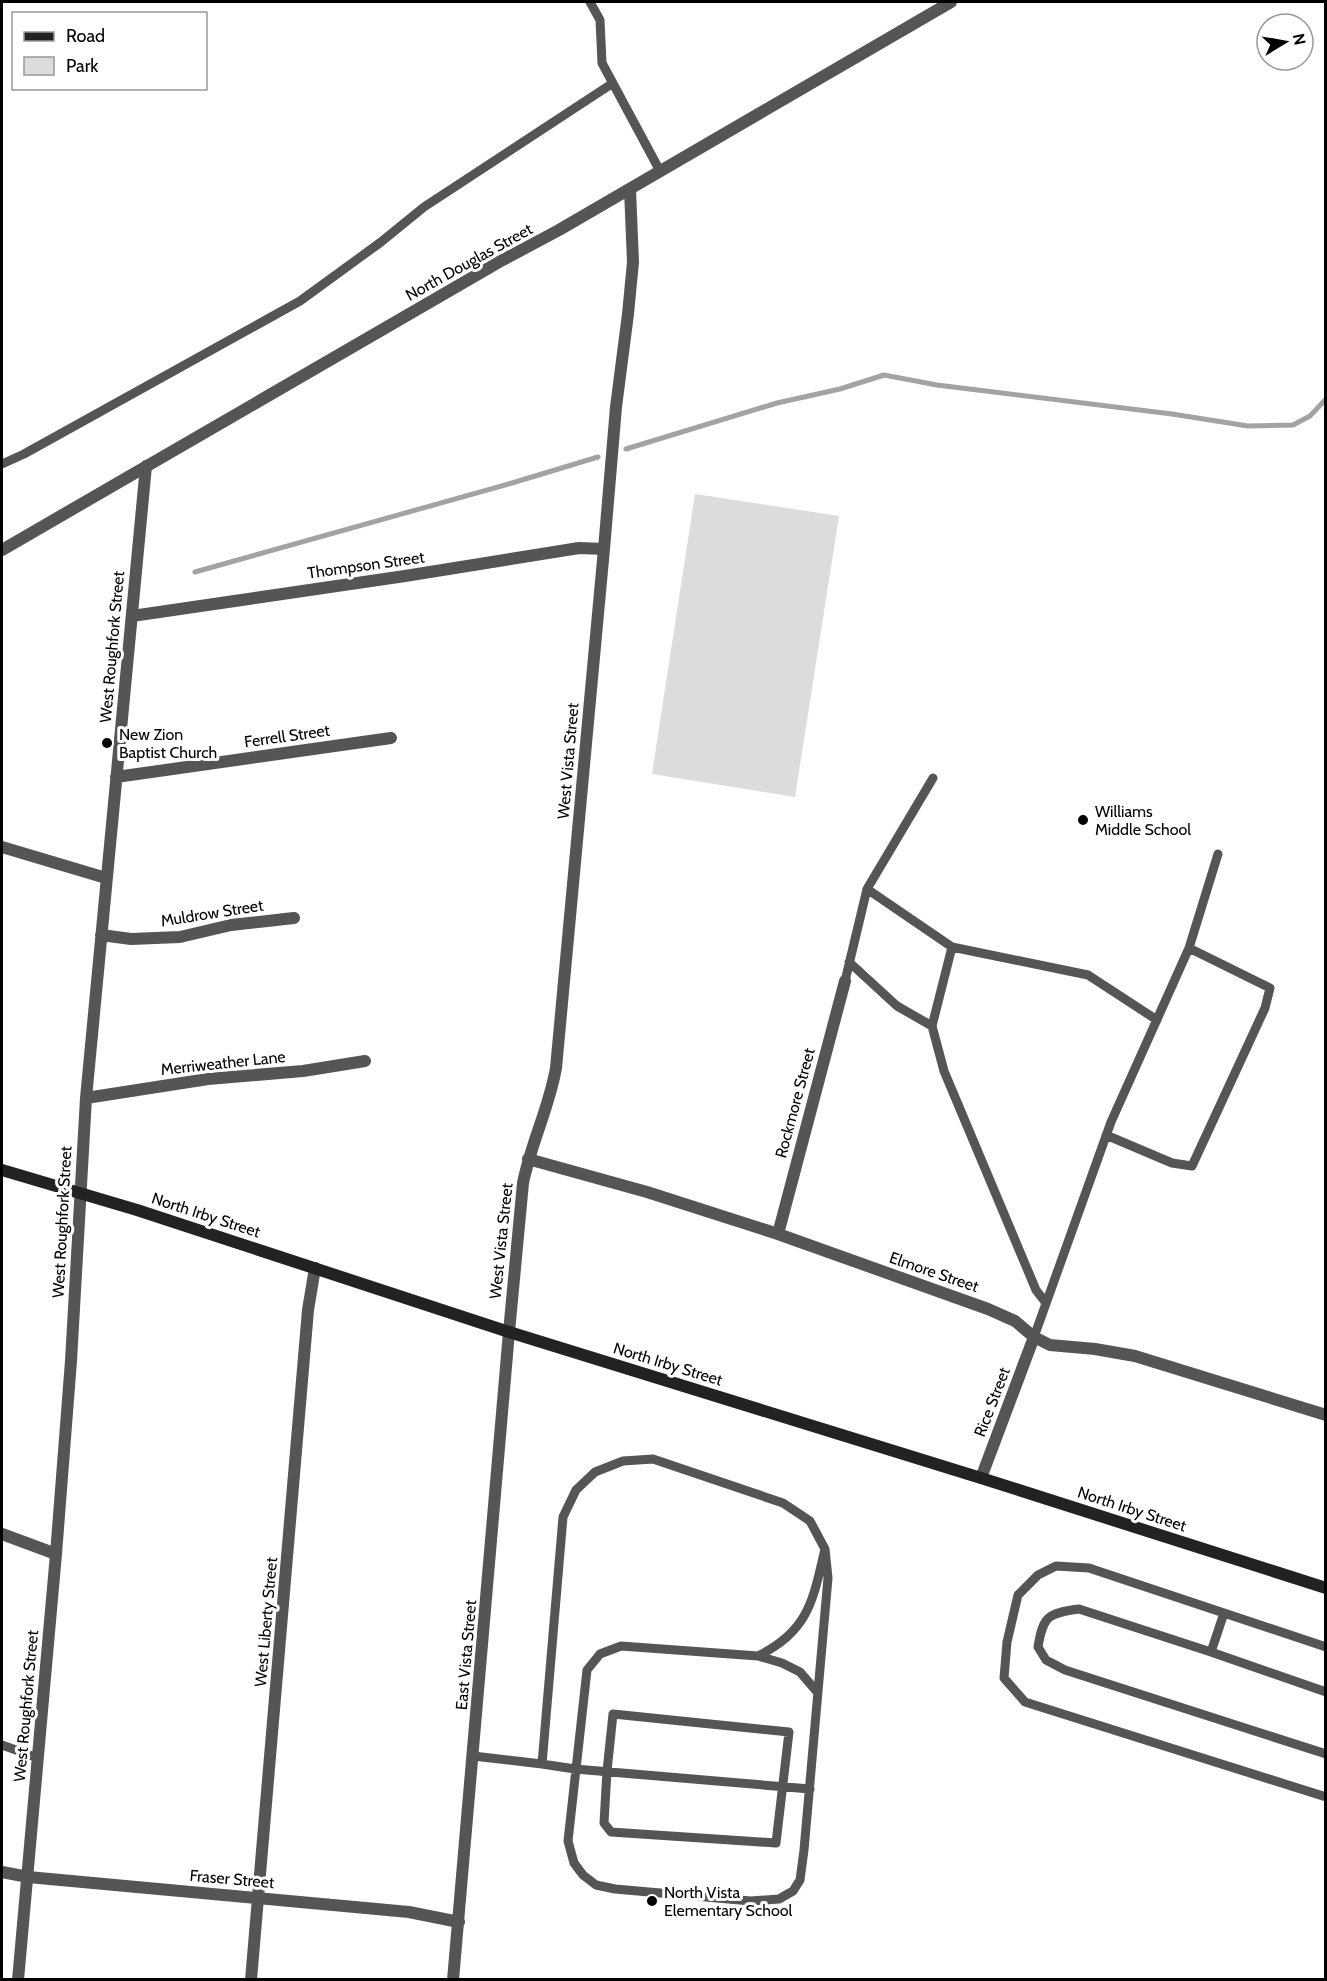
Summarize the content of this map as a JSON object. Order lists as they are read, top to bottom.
{
  "streets": {
    "main road": ["North Irby Street"],
    "street": [
      "North Douglas Street",
      "Thompson Street",
      "West Roughfork Street",
      "Ferrell Street",
      "West Vista Street",
      "Muldrow Street",
      "Merriweather Lane",
      "Rockmore Street",
      "Elmore Street",
      "Rice Street",
      "West Liberty Street",
      "East Vista Street",
      "Fraser Street"
    ]
  },
  "crossings": [
    ["North Douglas Street", "West Roughfork Street"],
    ["North Douglas Street", "West Vista Street"],
    ["Thompson Street", "West Roughfork Street"],
    ["Thompson Street", "West Vista Street"],
    ["West Roughfork Street", "Ferrell Street"],
    ["West Roughfork Street", "Muldrow Street"],
    ["West Roughfork Street", "Merriweather Lane"],
    ["West Roughfork Street", "North Irby Street"],
    ["West Roughfork Street", "Fraser Street"],
    ["West Vista Street", "North Irby Street"],
    ["West Vista Street", "Elmore Street"],
    ["West Vista Street", "East Vista Street"],
    ["Rockmore Street", "Elmore Street"],
    ["North Irby Street", "Rice Street"],
    ["North Irby Street", "West Liberty Street"],
    ["North Irby Street", "East Vista Street"],
    ["Elmore Street", "Rice Street"],
    ["West Liberty Street", "Fraser Street"],
    ["East Vista Street", "Fraser Street"]
  ],
  "places": ["New Zion Baptist Church", "Williams Middle School", "North Vista Elementary School"],
  "legend": ["Road", "Park"],
  "north": "right"
}
